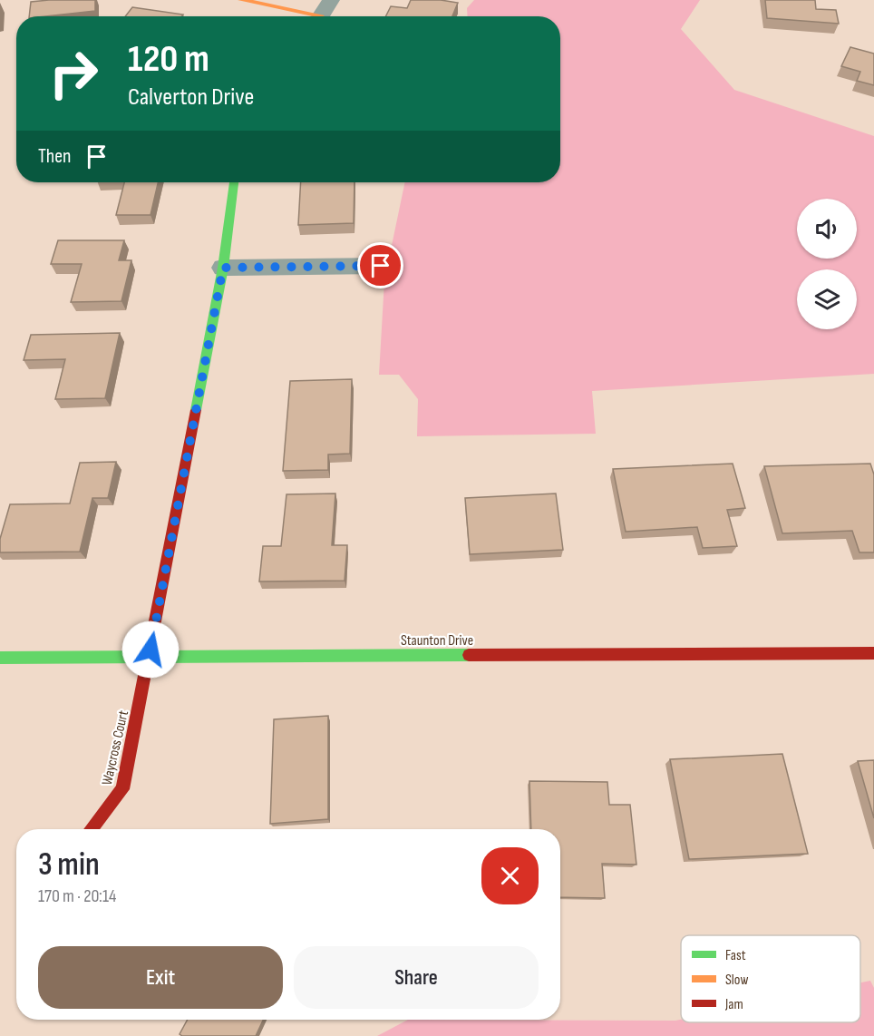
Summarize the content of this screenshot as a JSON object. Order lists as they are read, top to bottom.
{
  "streets": {
    "street": ["Staunton Drive", "Waycross Court"]
  },
  "crossings": [
    ["Staunton Drive", "Waycross Court"]
  ],
  "legend": ["Fast", "Slow", "Jam"],
  "page": {
    "turn": ["120 m", "Calverton Drive"],
    "then": "Then",
    "heading": ["3 min", "170 m · 20:14"],
    "buttons": ["Exit", "Share"]
  }
}
